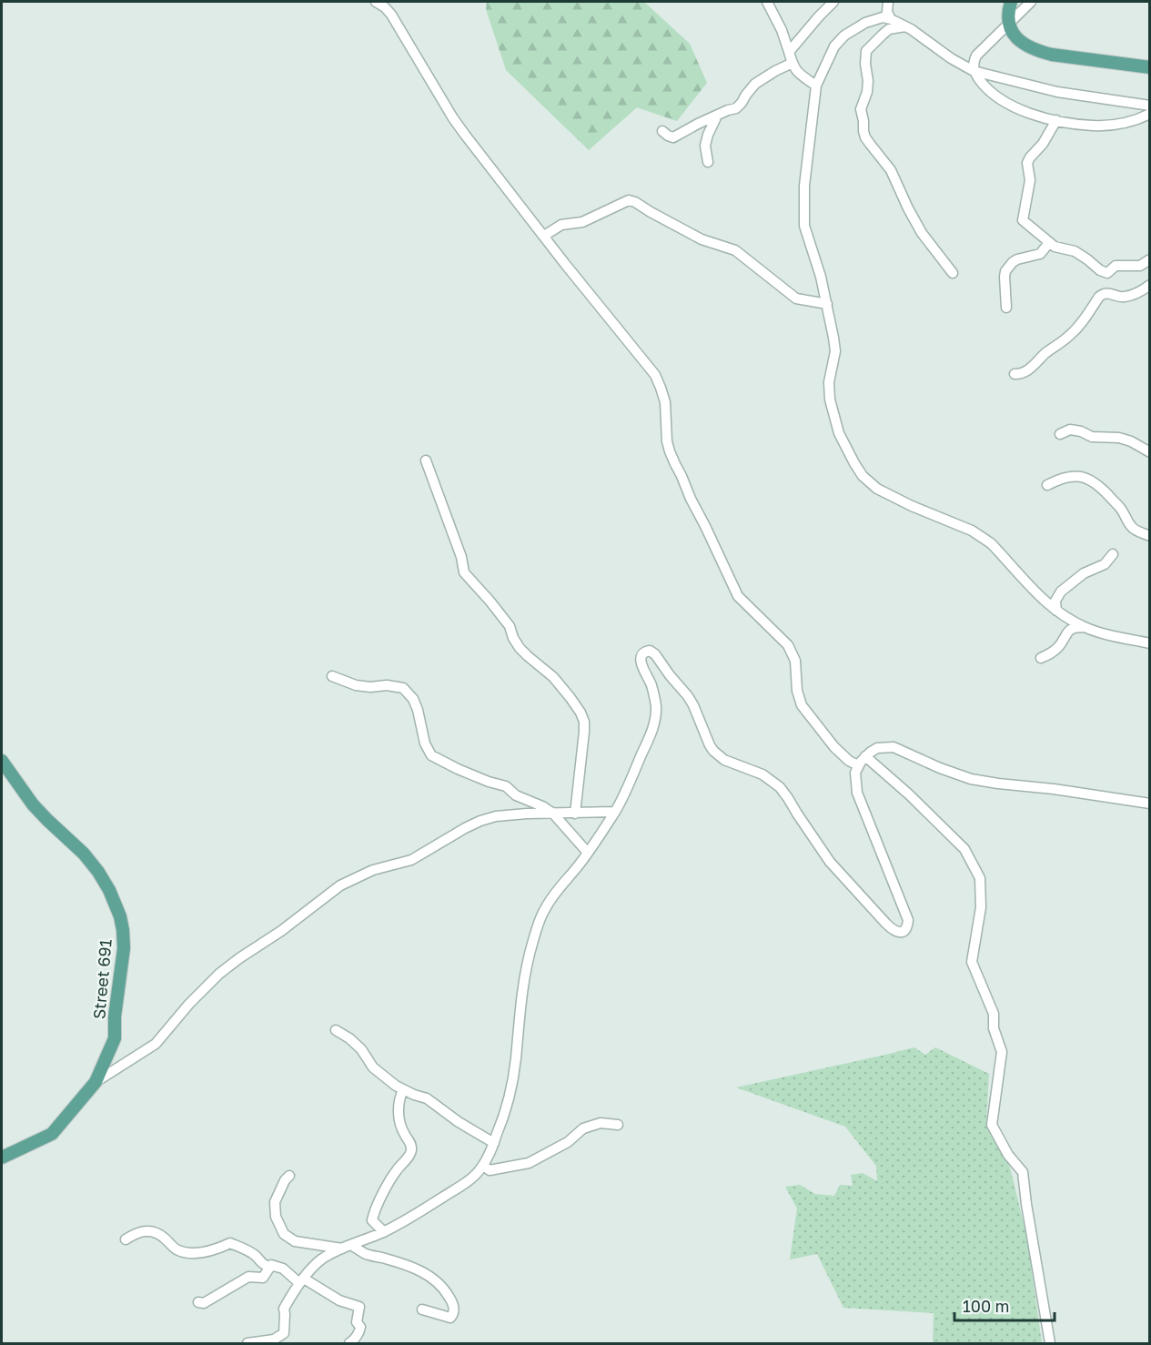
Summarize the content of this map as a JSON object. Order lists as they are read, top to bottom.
{
  "streets": {
    "main road": ["Street 691"]
  },
  "scale_bar": "100 m"
}
